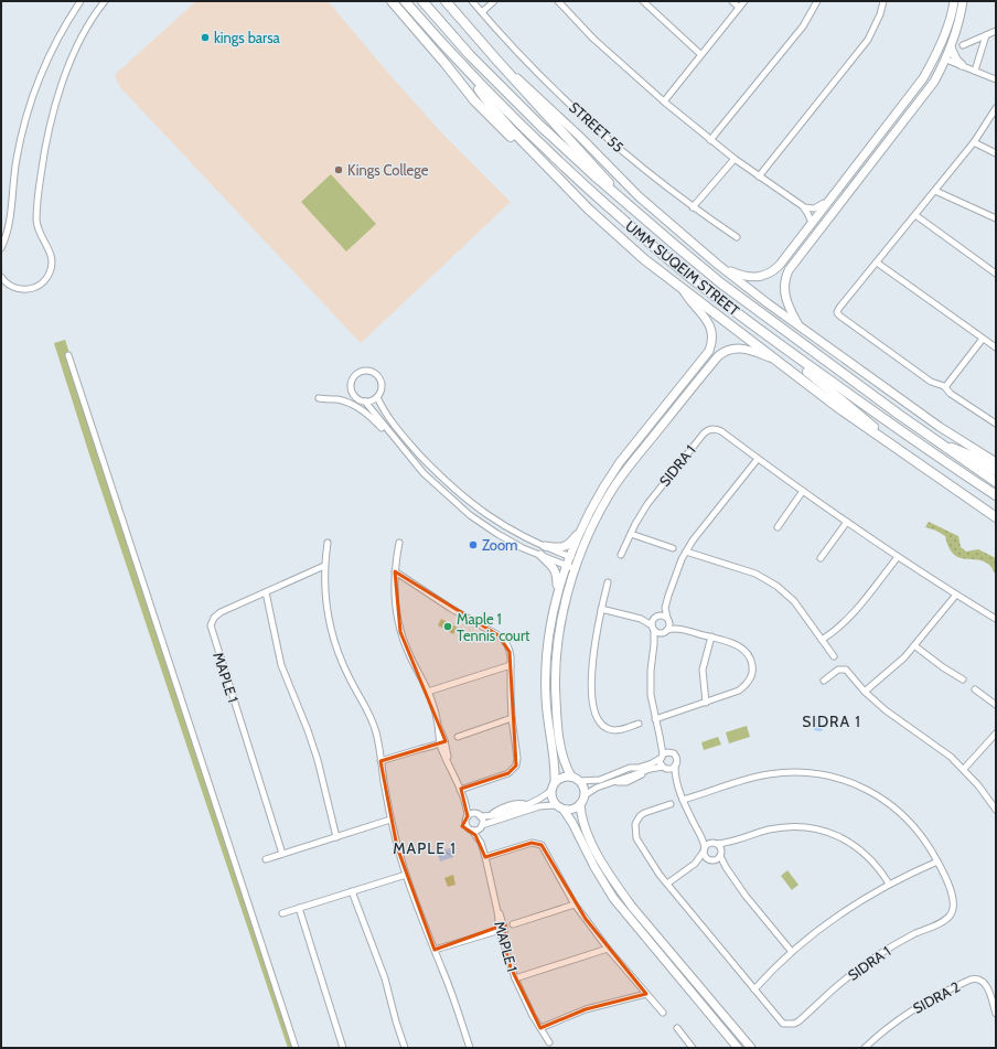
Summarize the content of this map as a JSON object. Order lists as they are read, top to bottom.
{
  "streets": {
    "main road": ["UMM SUQEIM STREET"],
    "street": [
      "STREET 55",
      "SIDRA 1",
      "MAPLE 1",
      "SIDRA 2"
    ]
  },
  "districts": ["SIDRA 1", "MAPLE 1"],
  "places": [
    "kings barsa",
    "Kings College",
    "Zoom",
    "Maple 1 Tennis court"
  ]
}
